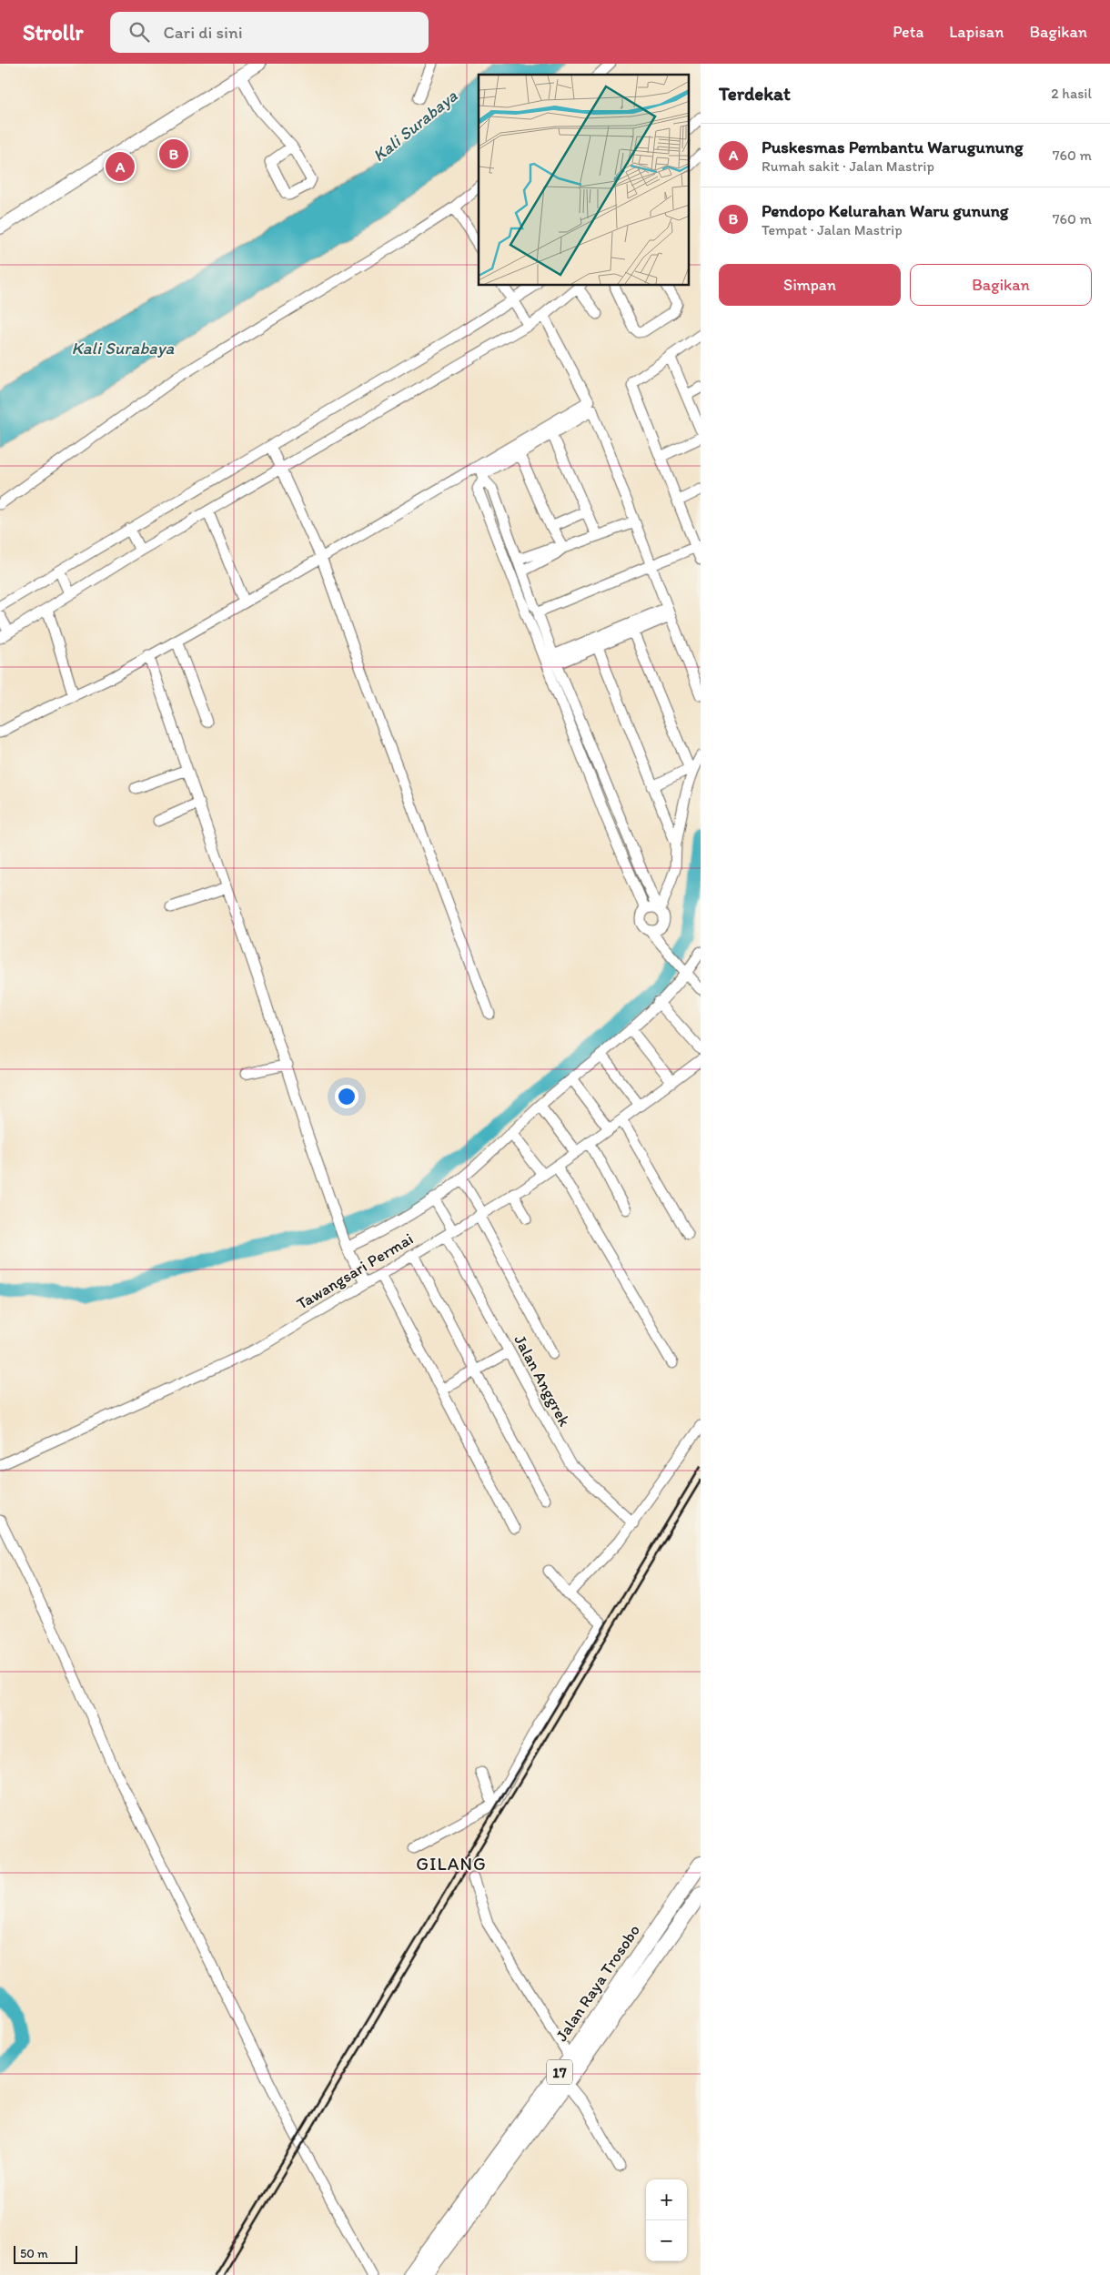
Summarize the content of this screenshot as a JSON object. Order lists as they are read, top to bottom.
{
  "streets": {
    "highway": ["Jalan Raya Trosobo", "17"],
    "street": ["Tawangsari Permai", "Jalan Anggrek"]
  },
  "crossings": [
    ["Tawangsari Permai", "Jalan Anggrek"]
  ],
  "districts": ["GILANG"],
  "water": ["Kali Surabaya"],
  "scale_bar": "50 m",
  "page": {
    "header": "Strollr",
    "search": "Cari di sini",
    "nav": ["Peta", "Lapisan", "Bagikan"],
    "heading": ["Terdekat", "2 hasil"],
    "list": [
      {
        "mark": "A",
        "name": "Puskesmas Pembantu Warugunung",
        "note": "Rumah sakit · Jalan Mastrip",
        "value": "760 m"
      },
      {
        "mark": "B",
        "name": "Pendopo Kelurahan Waru gunung",
        "note": "Tempat · Jalan Mastrip",
        "value": "760 m"
      }
    ],
    "pins": ["B", "A"],
    "buttons": ["Simpan", "Bagikan"],
    "map_buttons": ["+", "−"],
    "scale": "50 m"
  }
}
